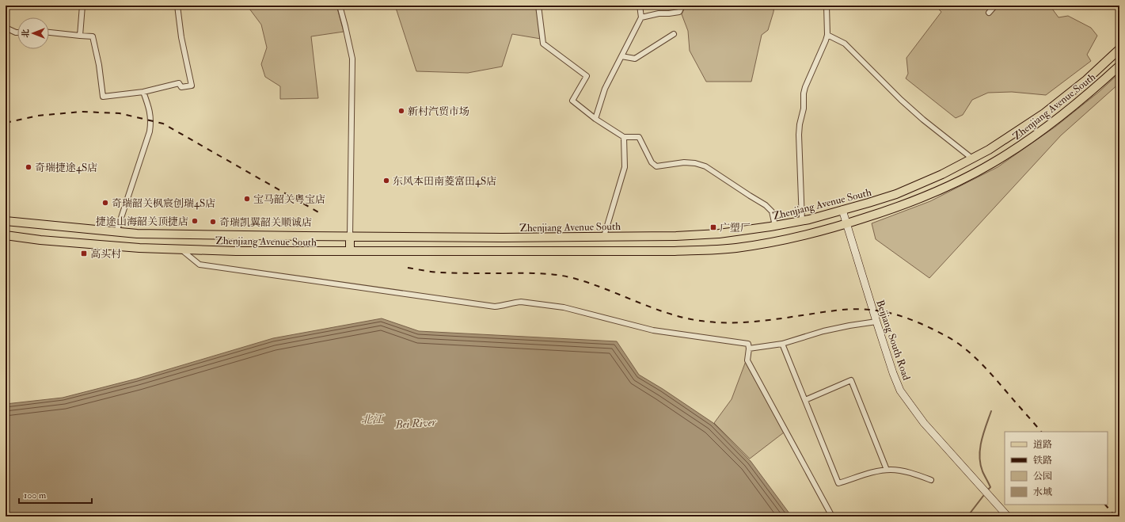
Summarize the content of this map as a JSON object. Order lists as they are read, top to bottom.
{
  "streets": {
    "main road": ["Zhenjiang Avenue South"],
    "street": ["Beijiang South Road"]
  },
  "crossings": [
    ["Zhenjiang Avenue South", "Beijiang South Road"]
  ],
  "water": ["北江", "Bei River"],
  "places": {
    "other": [
      "新村汽贸市场",
      "奇瑞捷途4S店",
      "东风本田南菱富田4S店",
      "宝马韶关粤宝店",
      "奇瑞韶关枫宸创瑞4S店",
      "捷途山海韶关顶捷店",
      "奇瑞凯翼韶关顺诚店"
    ],
    "transit": ["广塑厂", "高头村"]
  },
  "legend": [
    "道路",
    "铁路",
    "公园",
    "水域"
  ],
  "scale_bar": "100 m",
  "north": "left"
}
